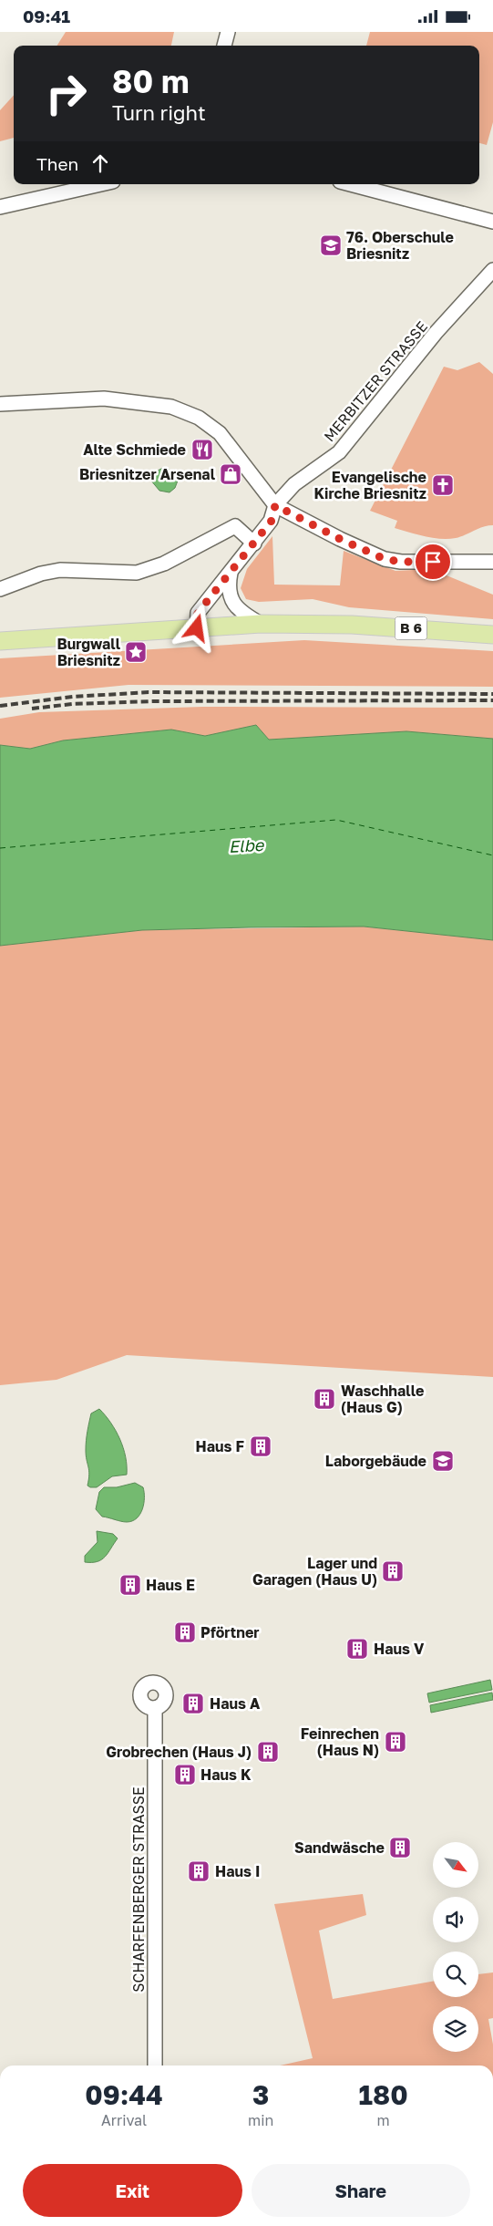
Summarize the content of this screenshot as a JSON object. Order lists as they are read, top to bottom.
{
  "streets": {
    "main road": ["B 6"],
    "street": ["MERBITZER STRASSE", "SCHARFENBERGER STRASSE"]
  },
  "crossings": [
    ["MERBITZER STRASSE", "B 6"]
  ],
  "water": ["Elbe"],
  "places": {
    "school or university": ["76. Oberschule Briesnitz", "Laborgebäude"],
    "restaurant": ["Alte Schmiede"],
    "shop": ["Briesnitzer Arsenal"],
    "church": ["Evangelische Kirche Briesnitz"],
    "place": ["Burgwall Briesnitz"],
    "building": [
      "Waschhalle (Haus G)",
      "Haus F",
      "Lager und Garagen (Haus U)",
      "Haus E",
      "Pförtner",
      "Haus V",
      "Haus A",
      "Feinrechen (Haus N)",
      "Grobrechen (Haus J)",
      "Haus K",
      "Sandwäsche",
      "Haus I"
    ]
  },
  "north": "bottom right",
  "page": {
    "status": "09:41",
    "turn": ["80 m", "Turn right"],
    "then": "Then",
    "eta": [
      "09:44",
      "Arrival",
      "3",
      "min",
      "180",
      "m"
    ],
    "buttons": ["Exit", "Share"]
  }
}
